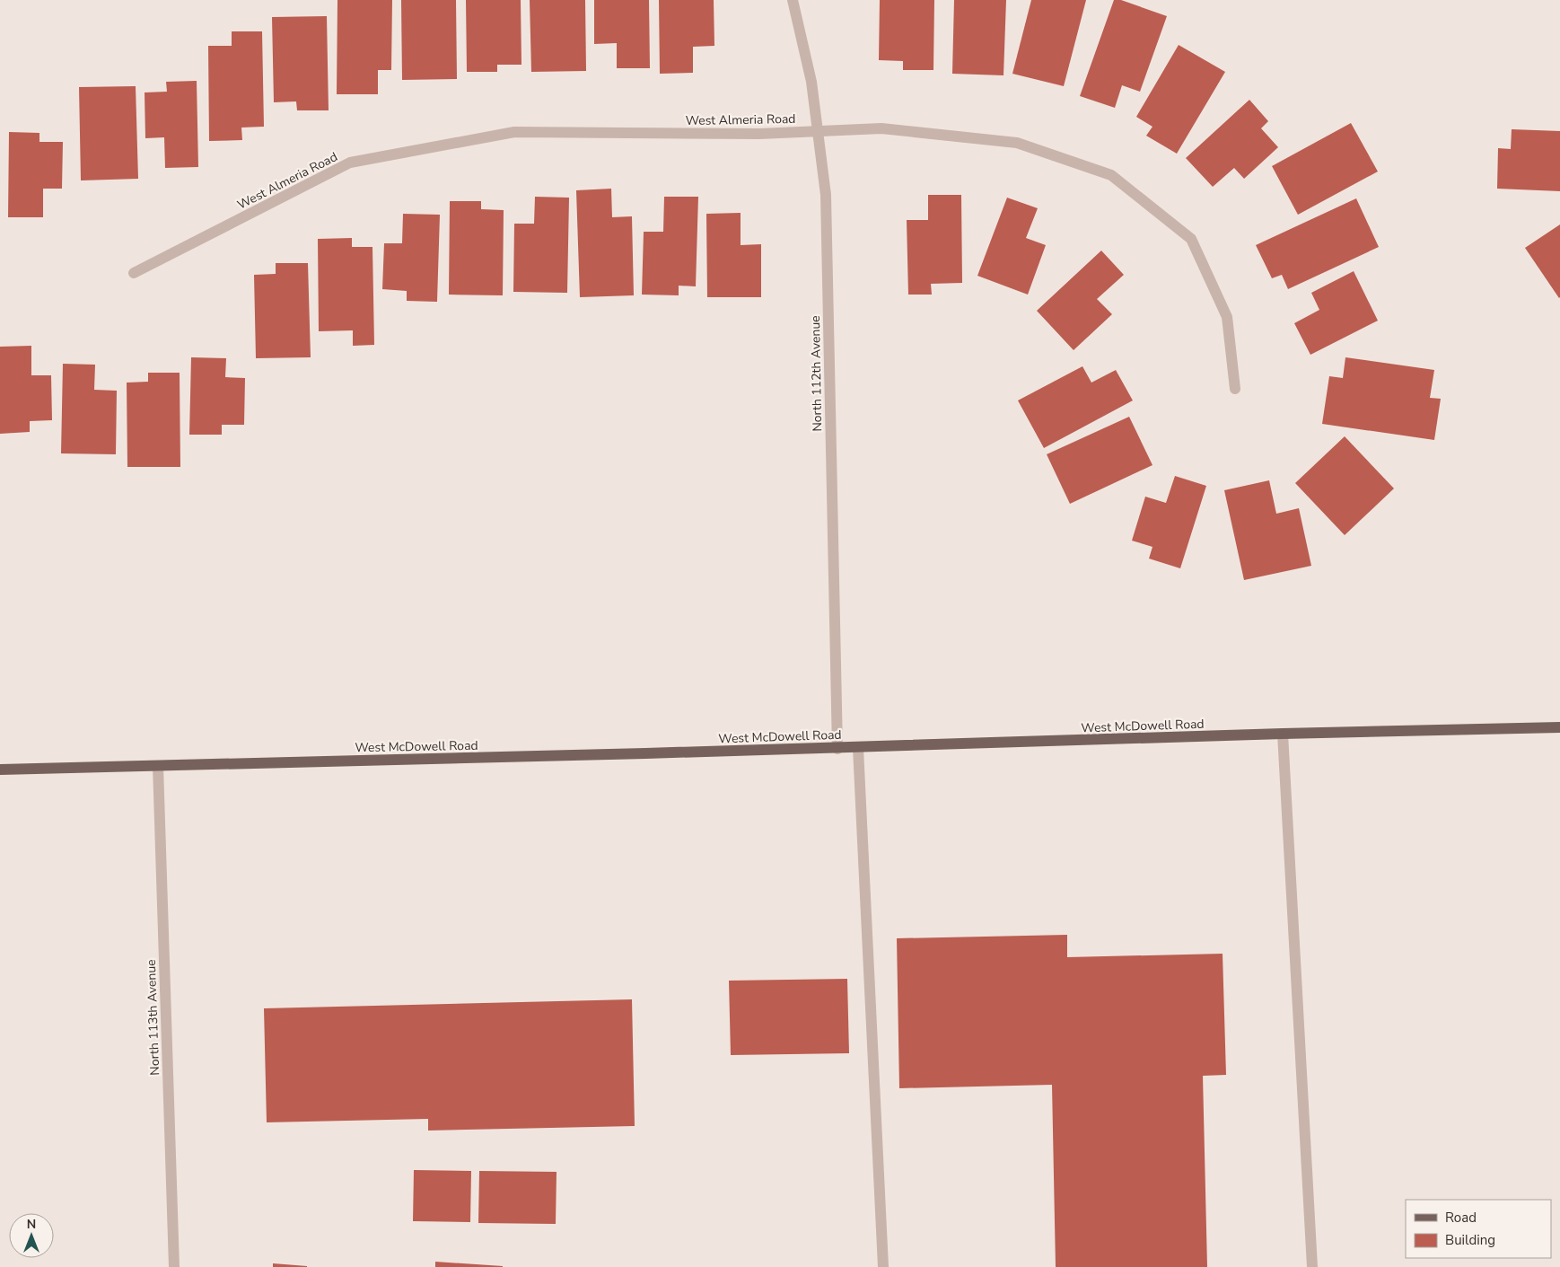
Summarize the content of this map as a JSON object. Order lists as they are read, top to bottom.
{
  "streets": {
    "main road": ["West McDowell Road"],
    "street": ["West Almeria Road", "North 112th Avenue", "North 113th Avenue"]
  },
  "crossings": [
    ["West Almeria Road", "North 112th Avenue"],
    ["North 112th Avenue", "West McDowell Road"],
    ["West McDowell Road", "North 113th Avenue"]
  ],
  "legend": ["Road", "Building"],
  "north": "top"
}
